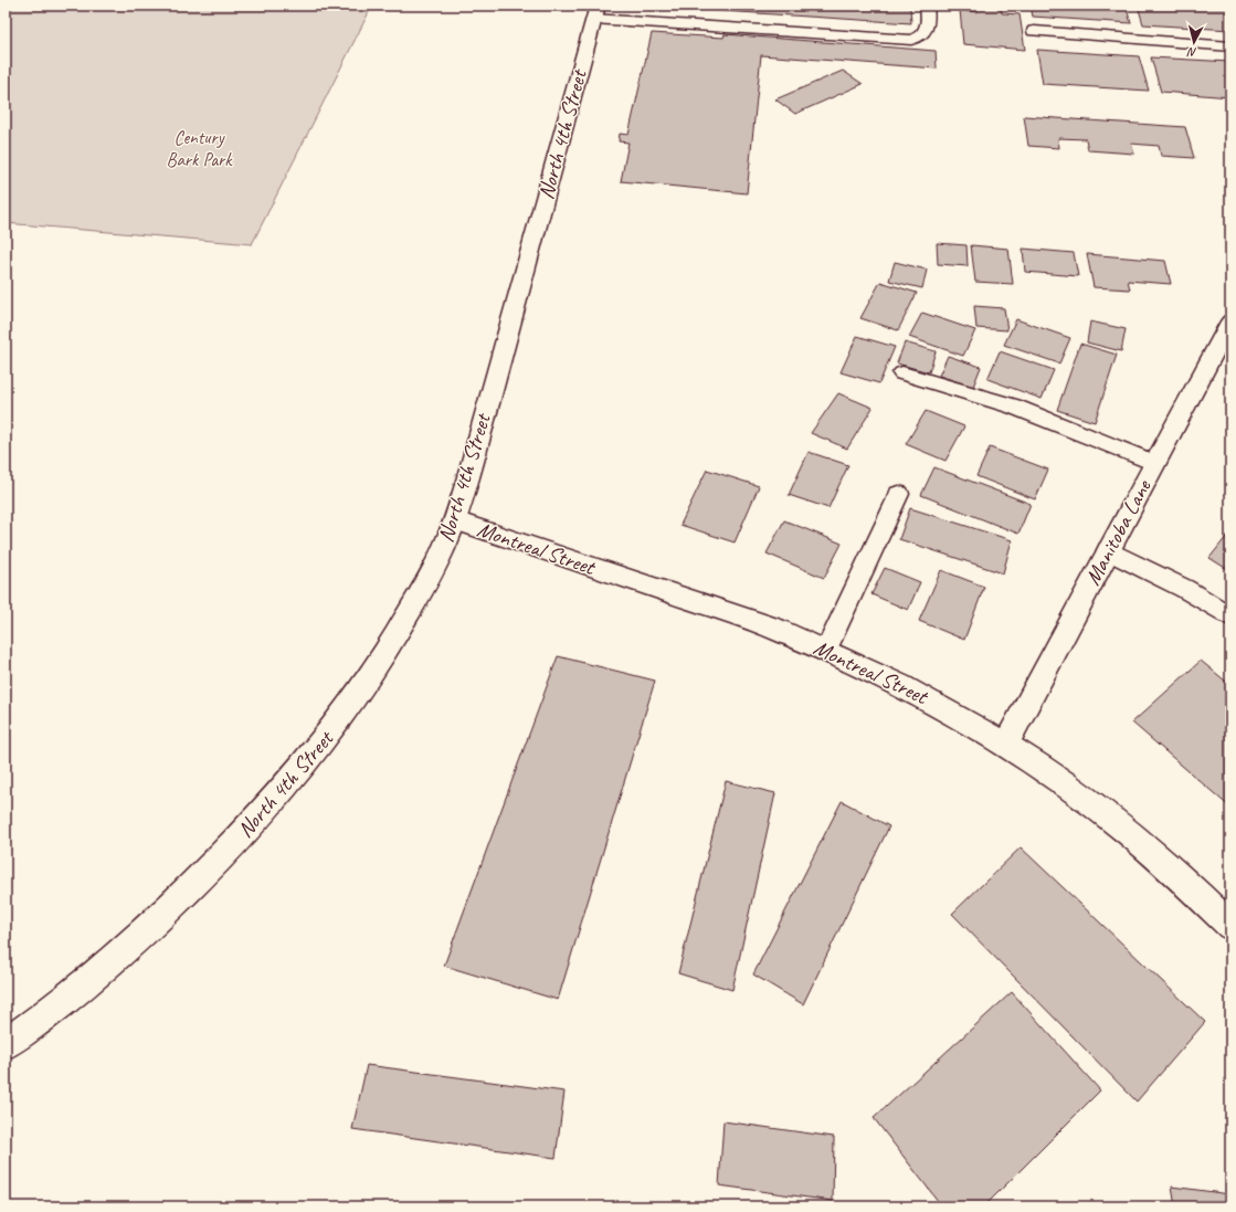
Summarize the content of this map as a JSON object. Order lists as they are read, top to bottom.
{
  "streets": {
    "street": ["North 4th Street", "Manitoba Lane", "Montreal Street"]
  },
  "crossings": [
    ["North 4th Street", "Montreal Street"],
    ["Manitoba Lane", "Montreal Street"]
  ],
  "parks": ["Century Bark Park"],
  "north": "bottom"
}
